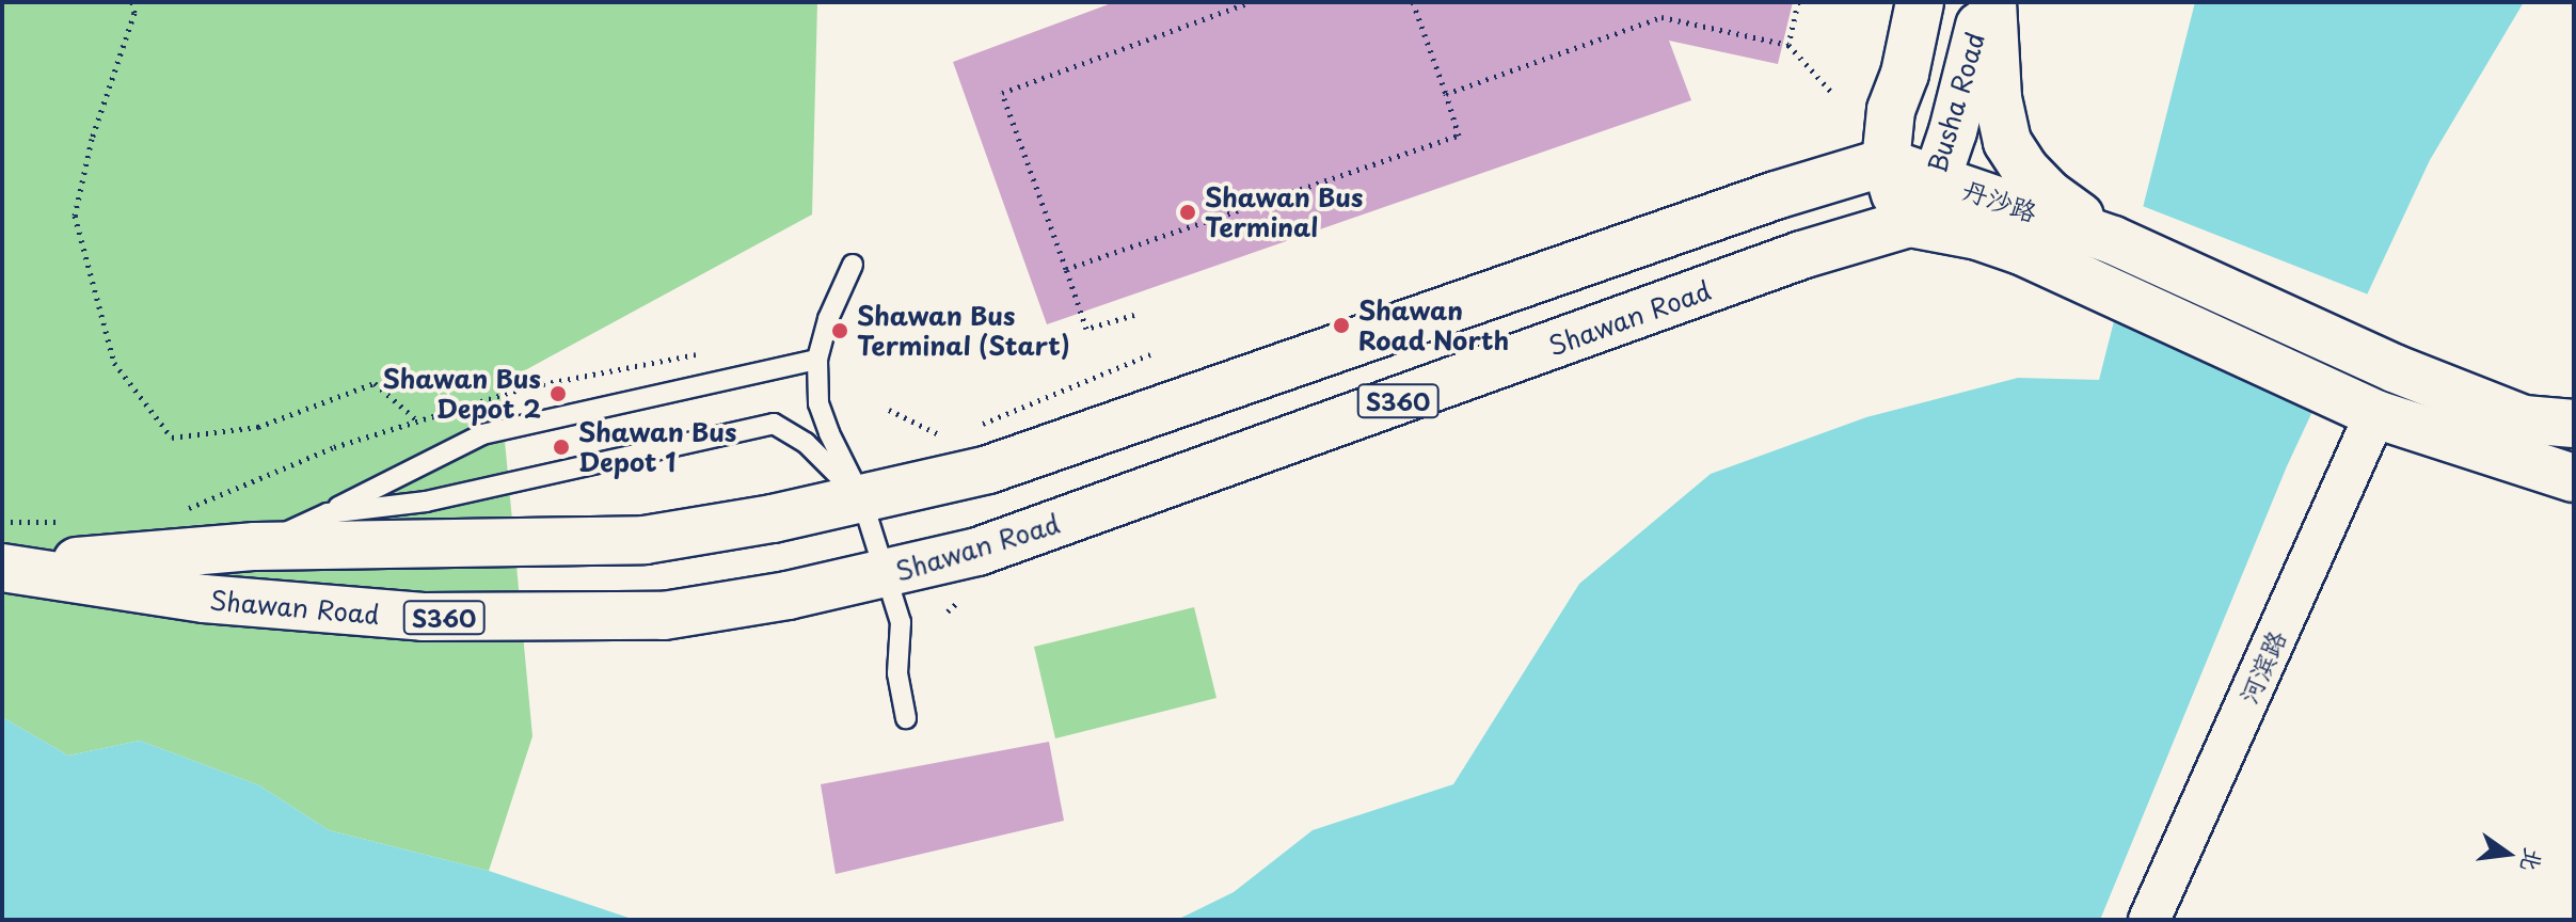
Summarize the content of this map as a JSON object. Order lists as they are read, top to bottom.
{
  "streets": {
    "main road": [
      "Busha Road",
      "丹沙路",
      "Shawan Road",
      "S360"
    ],
    "street": ["河滨路"]
  },
  "crossings": [
    ["Busha Road", "丹沙路"],
    ["Busha Road", "Shawan Road"],
    ["丹沙路", "Shawan Road"],
    ["丹沙路", "河滨路"]
  ],
  "places": [
    "Shawan Bus Terminal",
    "Shawan Road North",
    "Shawan Bus Terminal (Start)",
    "Shawan Bus Depot 2",
    "Shawan Bus Depot 1"
  ],
  "north": "right"
}
